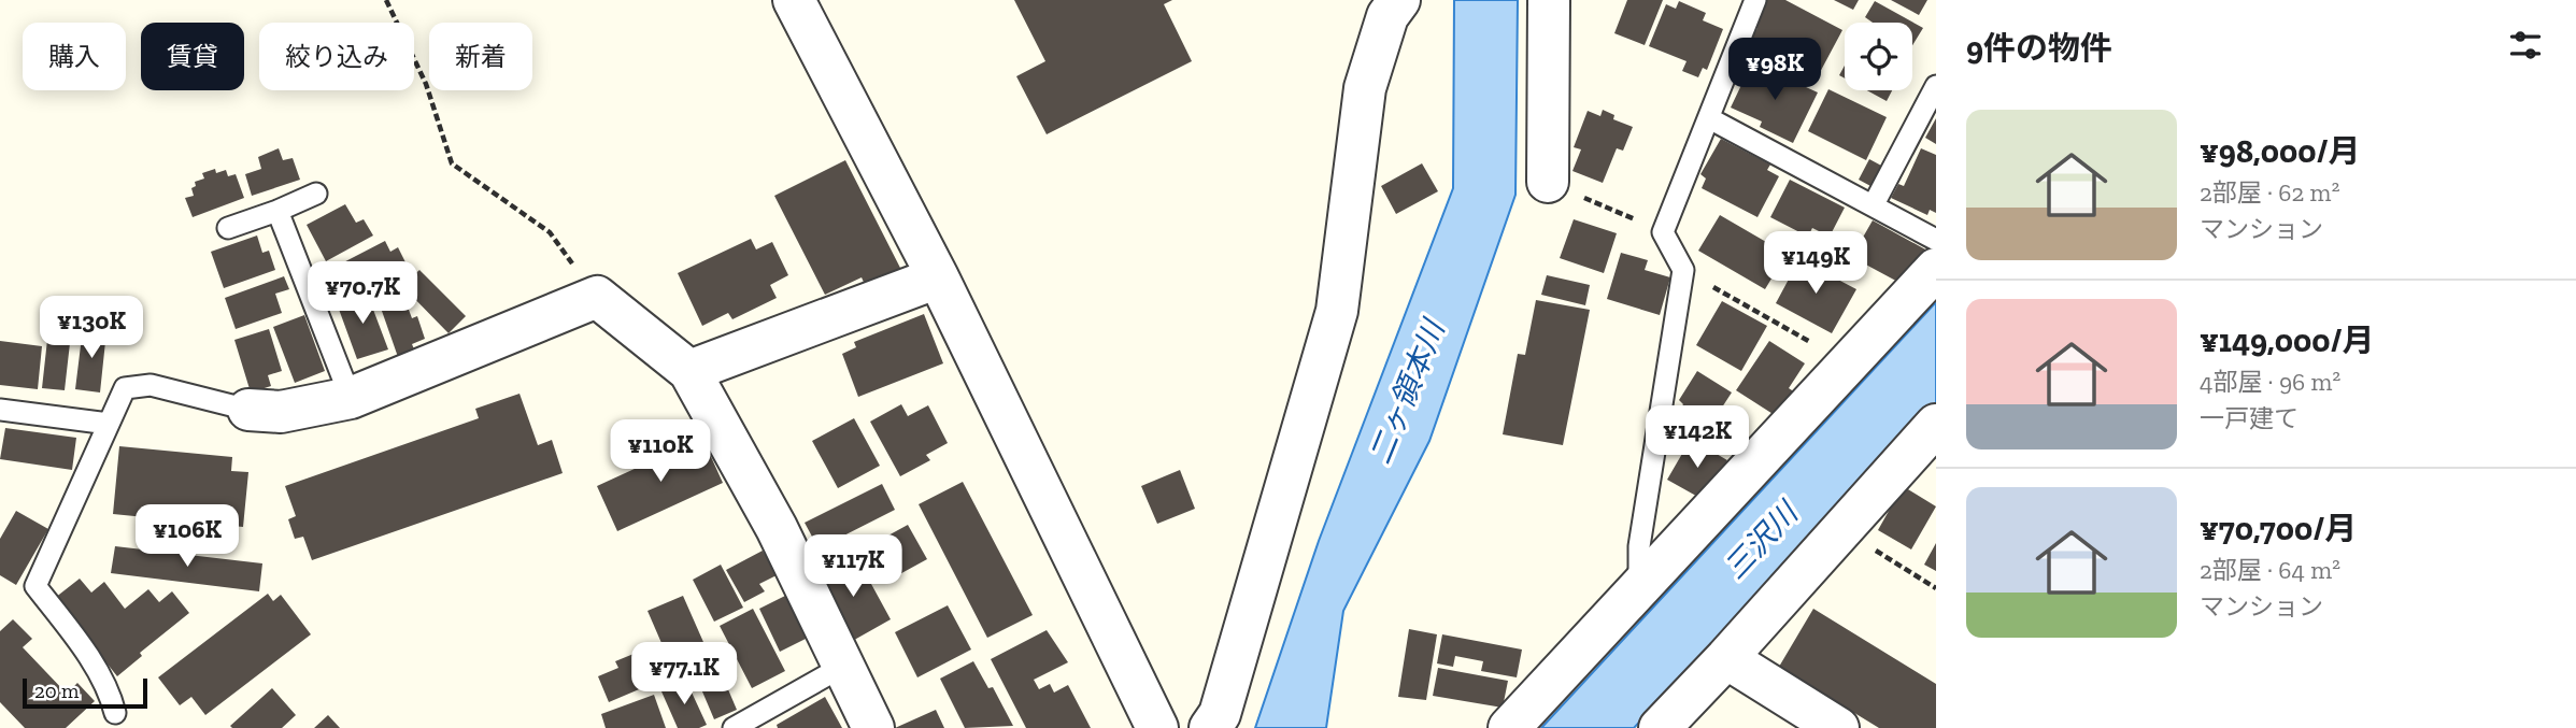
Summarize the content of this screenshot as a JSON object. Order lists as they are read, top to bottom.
{
  "water": ["二ヶ領本川", "三沢川"],
  "scale_bar": "20 m",
  "page": {
    "heading": "9件の物件",
    "chip": [
      "購入",
      "賃貸",
      "絞り込み",
      "新着"
    ],
    "price": [
      "¥98K",
      "¥149K",
      "¥70.7K",
      "¥130K",
      "¥142K",
      "¥110K",
      "¥106K",
      "¥117K",
      "¥77.1K"
    ],
    "list": [
      {
        "name": "¥98,000/月",
        "note": "2部屋 · 62 m² · マンション"
      },
      {
        "name": "¥149,000/月",
        "note": "4部屋 · 96 m² · 一戸建て"
      },
      {
        "name": "¥70,700/月",
        "note": "2部屋 · 64 m² · マンション"
      }
    ],
    "scale": "20 m"
  }
}
